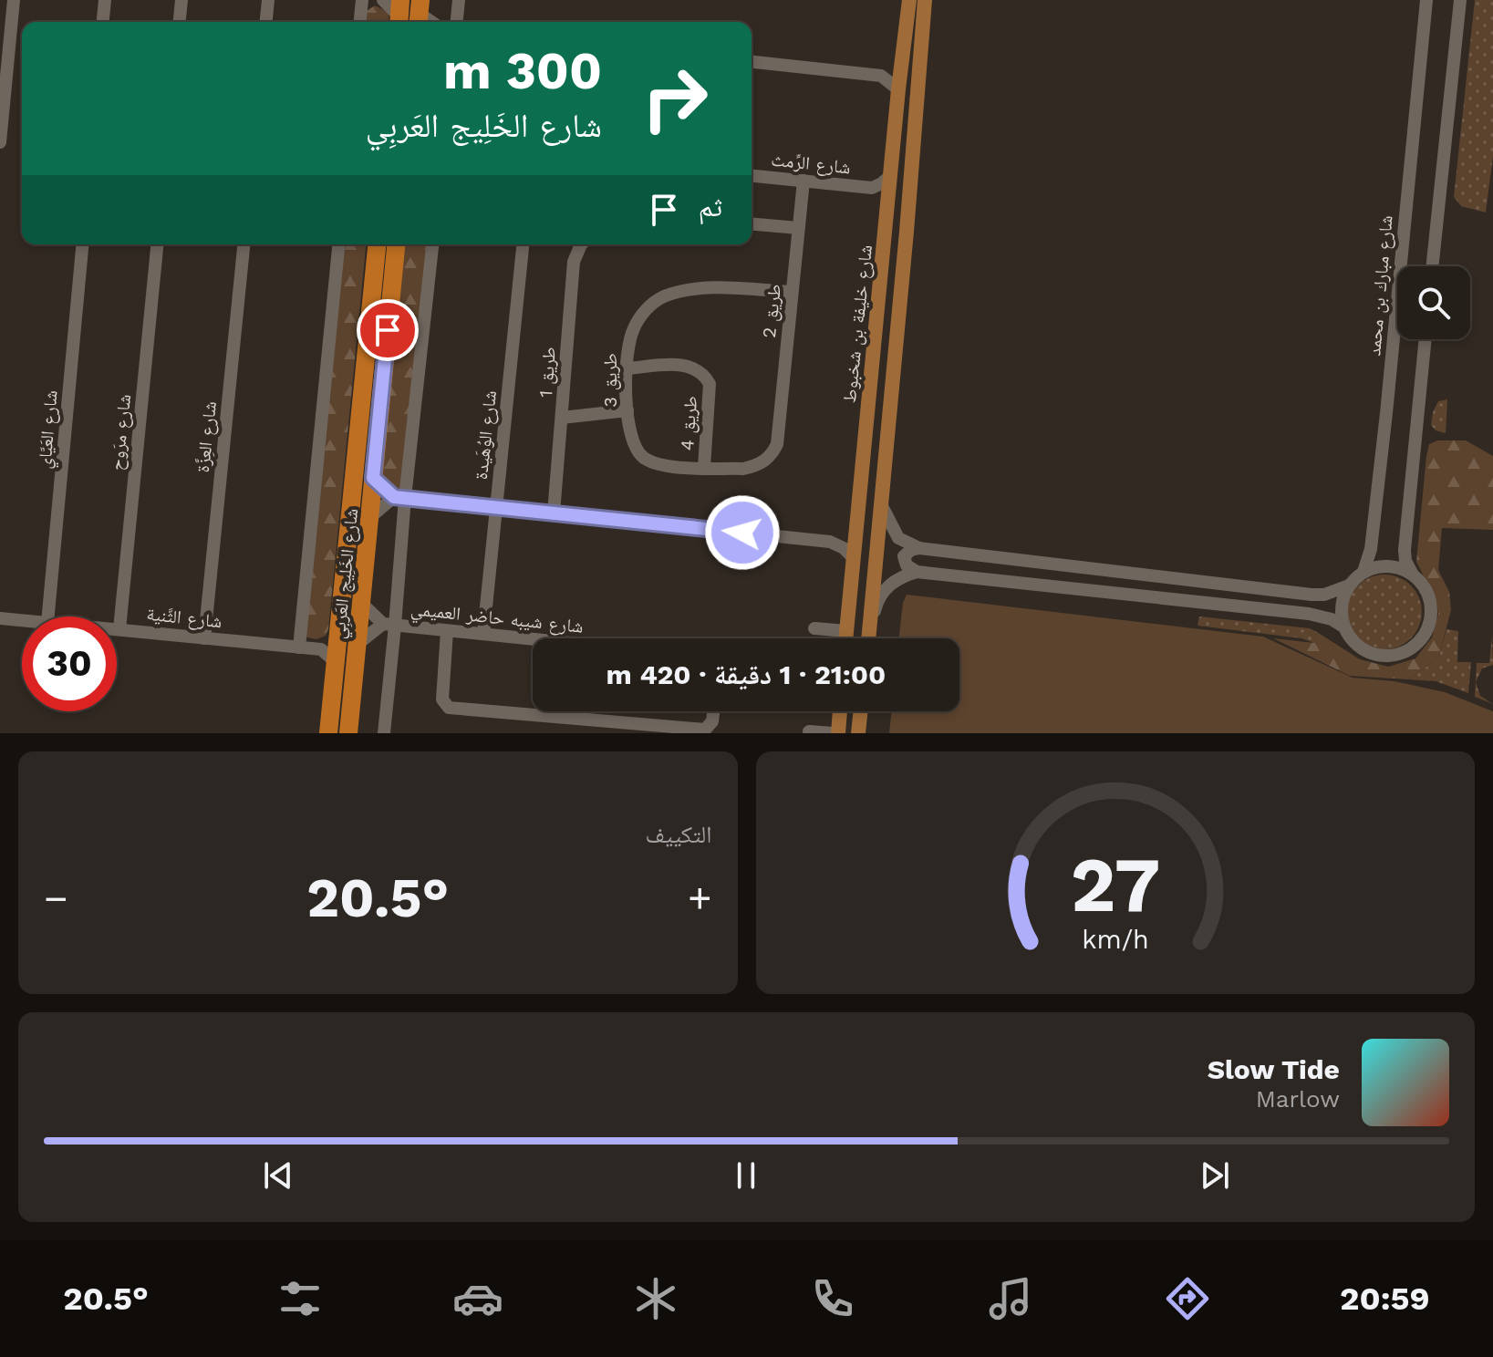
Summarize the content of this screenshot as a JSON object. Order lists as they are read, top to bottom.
{
  "streets": {
    "highway": ["شارع الخَلِيج العَربِي"],
    "main road": ["شارع خليفة بن شخبوط"],
    "street": [
      "شارع الرِّمث",
      "شارع مبارك بن محمد",
      "طريق 2",
      "طريق 1",
      "طريق 3",
      "طريق 4",
      "شارع العَيَّاي",
      "شارع مرَوح",
      "شارع الوُهَيدة",
      "شارع العِزَّة",
      "شارع الثَّنية",
      "شارع شيبه حاضر العميمي"
    ]
  },
  "crossings": [
    ["شارع الرِّمث", "طريق 2"],
    ["شارع الرِّمث", "شارع خليفة بن شخبوط"],
    ["طريق 2", "طريق 3"],
    ["طريق 3", "طريق 4"],
    ["شارع مرَوح", "شارع الثَّنية"],
    ["شارع الوُهَيدة", "شارع شيبه حاضر العميمي"],
    ["شارع العِزَّة", "شارع الثَّنية"],
    ["شارع الخَلِيج العَربِي", "شارع الثَّنية"]
  ],
  "page": {
    "turn": ["300 m", "شارع الخَلِيج العَربِي"],
    "then": "ثم",
    "limit": "30",
    "trip": "21:00 · 1 دقيقة · 420 m",
    "tile": "التكييف",
    "heat": ["−", "20.5°", "+"],
    "song": ["Slow Tide", "Marlow"],
    "tabs": ["20:59", "20.5°"],
    "gauge": ["27", "km/h"]
  }
}
